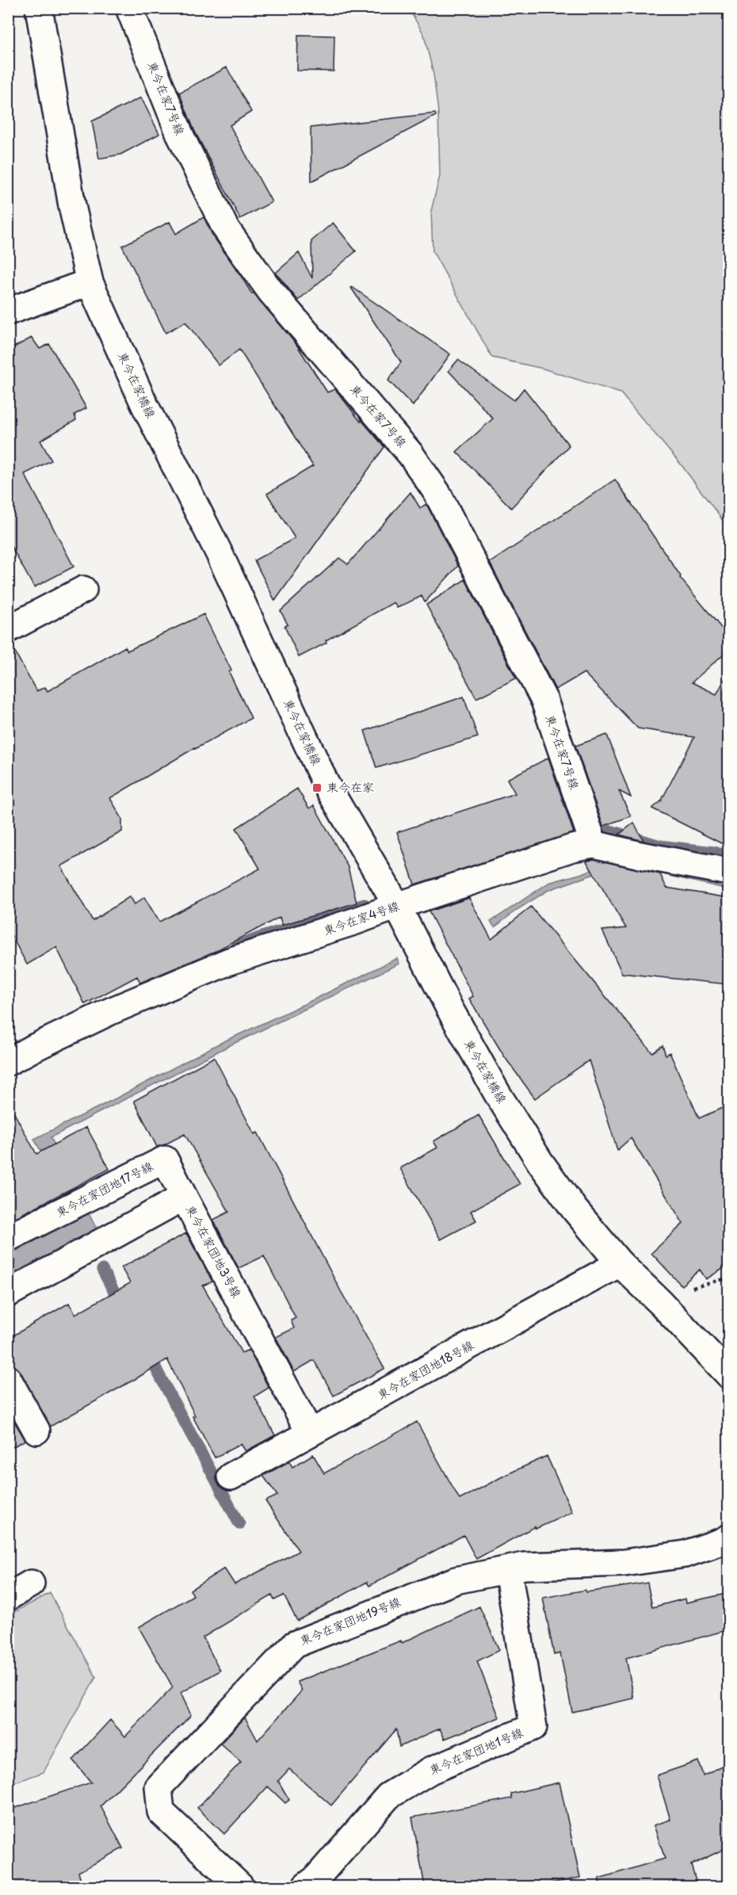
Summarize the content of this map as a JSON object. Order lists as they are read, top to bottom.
{
  "streets": {
    "street": [
      "東今在家7号線",
      "東今在家橋線",
      "東今在家4号線",
      "東今在家団地17号線",
      "東今在家団地3号線",
      "東今在家団地18号線",
      "東今在家団地19号線",
      "東今在家団地1号線"
    ]
  },
  "crossings": [
    ["東今在家7号線", "東今在家4号線"],
    ["東今在家橋線", "東今在家4号線"],
    ["東今在家橋線", "東今在家団地18号線"],
    ["東今在家団地17号線", "東今在家団地3号線"],
    ["東今在家団地3号線", "東今在家団地18号線"],
    ["東今在家団地19号線", "東今在家団地1号線"]
  ],
  "places": {
    "transit": ["東今在家"]
  }
}
